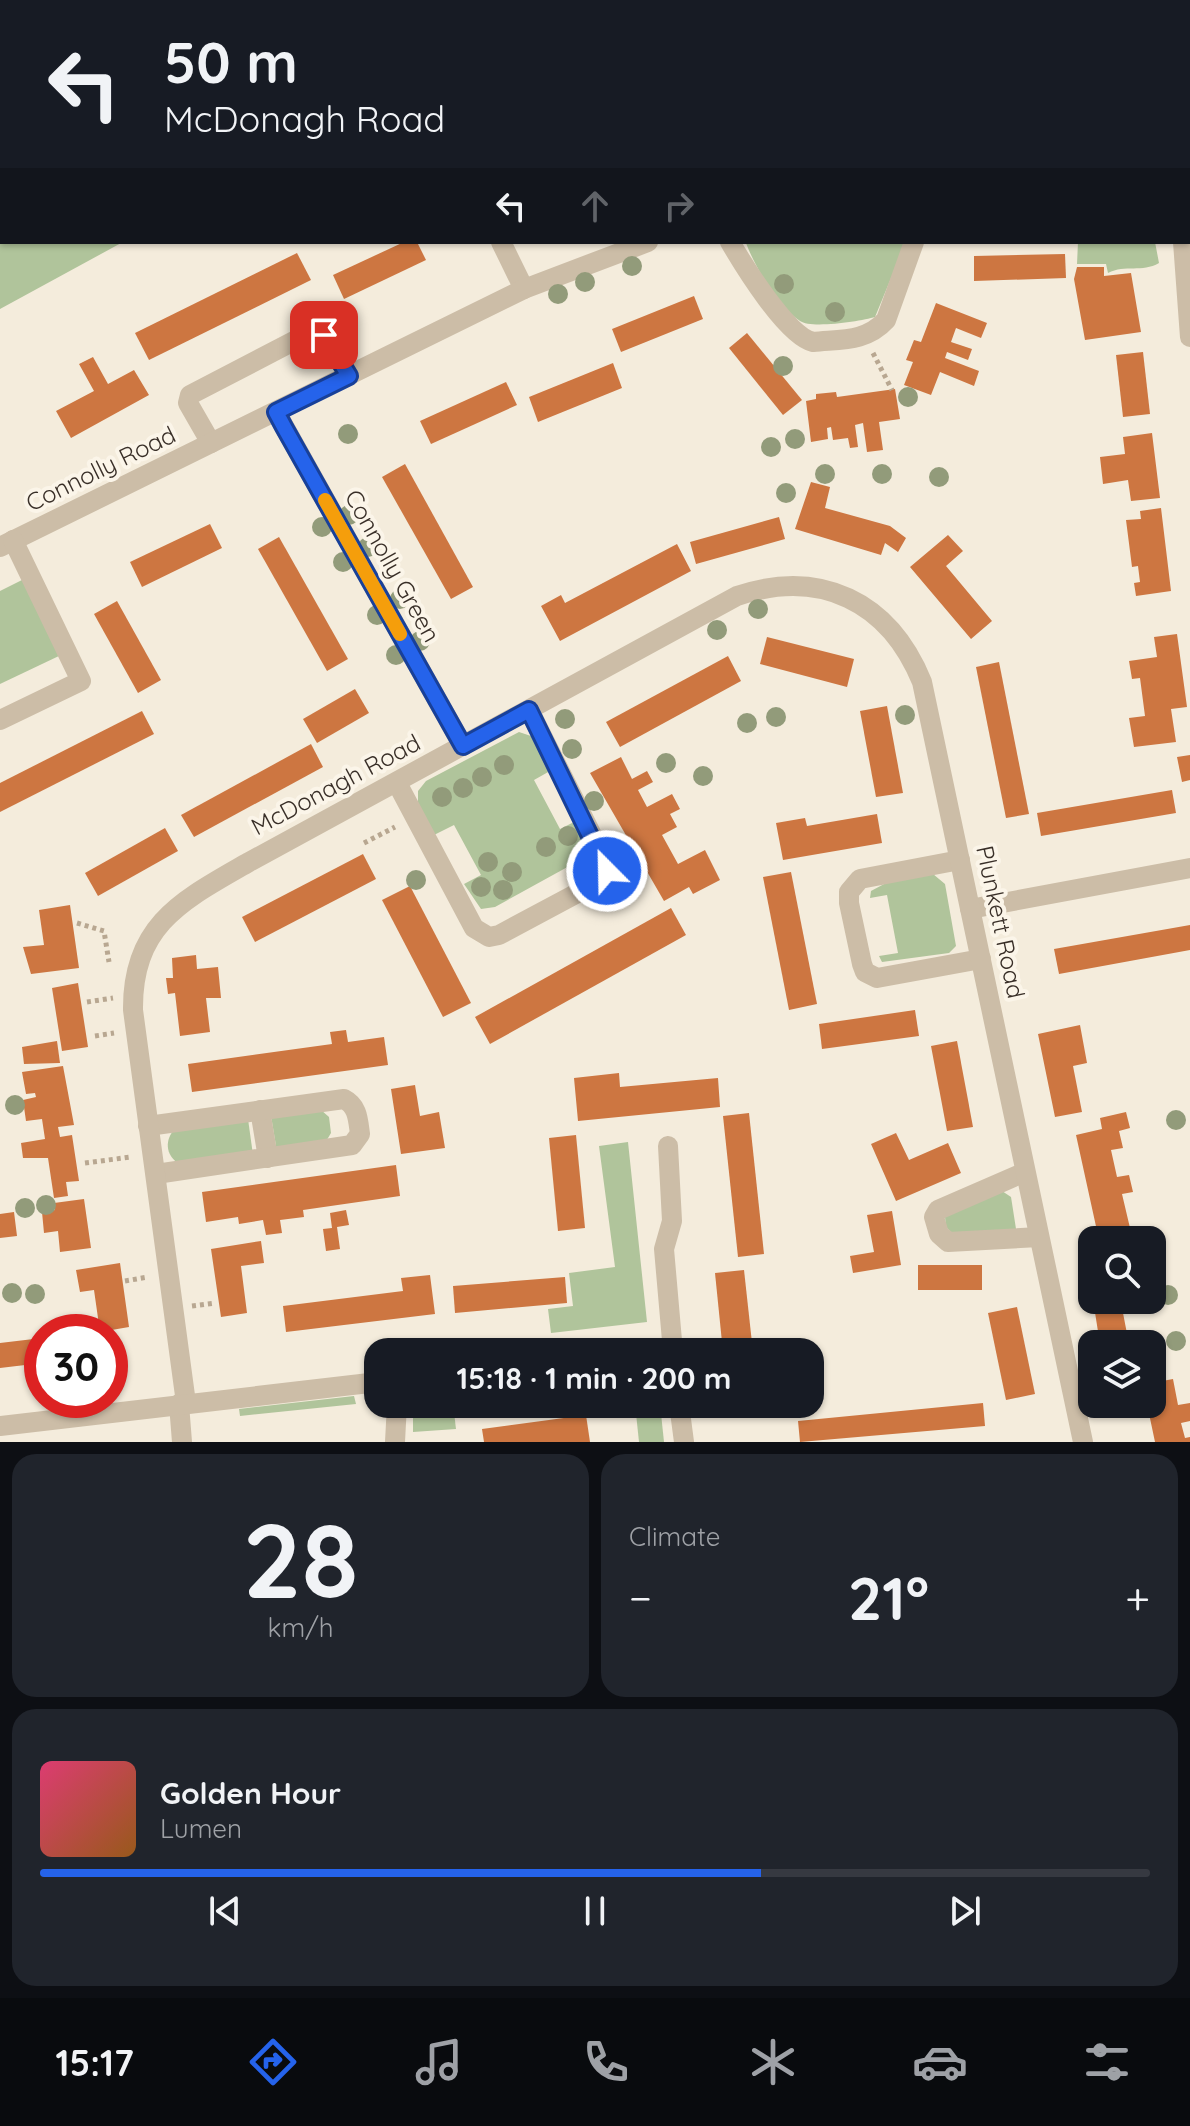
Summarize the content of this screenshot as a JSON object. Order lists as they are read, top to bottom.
{
  "streets": {
    "street": [
      "Connolly Road",
      "Connolly Green",
      "McDonagh Road",
      "Plunkett Road"
    ]
  },
  "crossings": [
    ["Connolly Road", "Connolly Green"],
    ["Connolly Green", "McDonagh Road"],
    ["McDonagh Road", "Plunkett Road"]
  ],
  "page": {
    "turn": ["50 m", "McDonagh Road"],
    "limit": "30",
    "trip": "15:18 · 1 min · 200 m",
    "tile": [
      ["28", "km/h"],
      "Climate"
    ],
    "heat": ["−", "21°", "+"],
    "song": ["Golden Hour", "Lumen"],
    "tabs": "15:17"
  }
}
